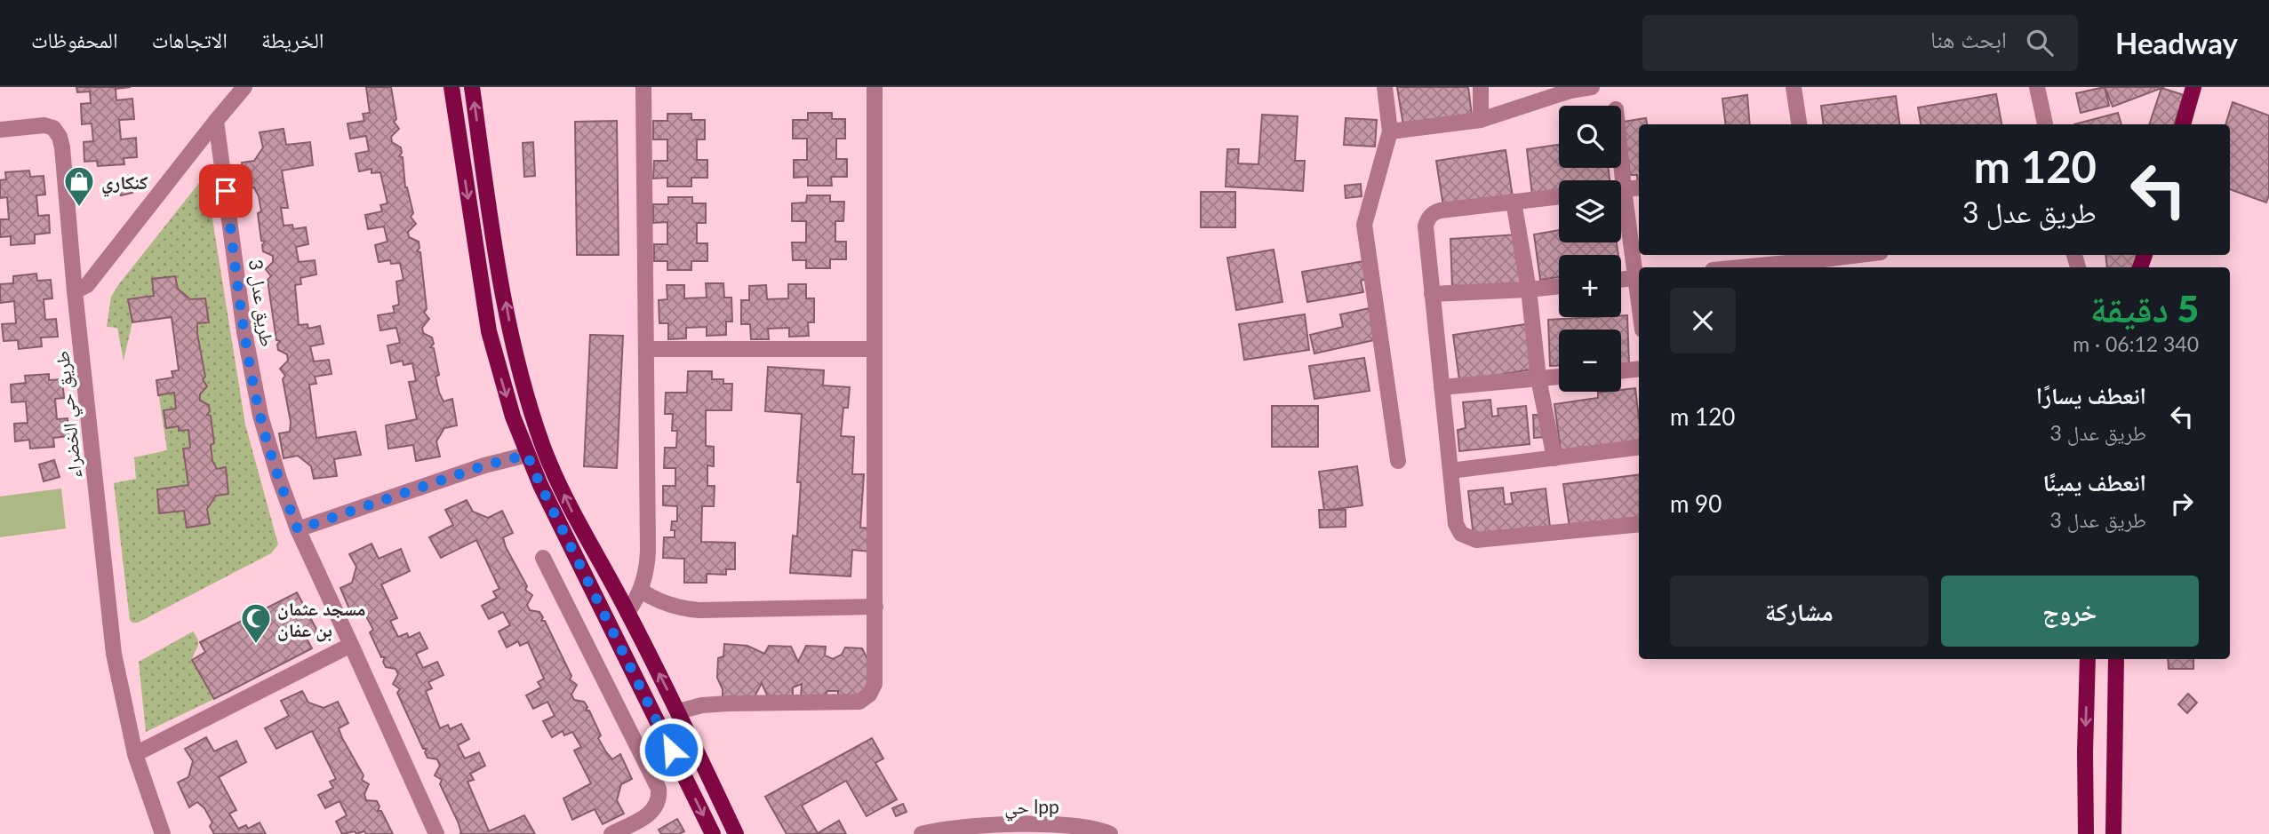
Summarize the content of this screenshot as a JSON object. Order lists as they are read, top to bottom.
{
  "streets": {
    "street": ["طريق عدل 3", "طريق حي الخضراء", "حي lpp"]
  },
  "places": {
    "shop": ["كنكاري"],
    "mosque": ["مسجد عثمان بن عفان"]
  },
  "page": {
    "header": "Headway",
    "search": "ابحث هنا",
    "nav": ["الخريطة", "الاتجاهات", "المحفوظات"],
    "map_buttons": ["+", "−"],
    "turn": ["120 m", "طريق عدل 3"],
    "heading": ["5 دقيقة", "340 m · 06:12"],
    "list": [
      {
        "name": "انعطف يسارًا",
        "note": "طريق عدل 3",
        "value": "120 m"
      },
      {
        "name": "انعطف يمينًا",
        "note": "طريق عدل 3",
        "value": "90 m"
      }
    ],
    "buttons": ["خروج", "مشاركة"]
  }
}
